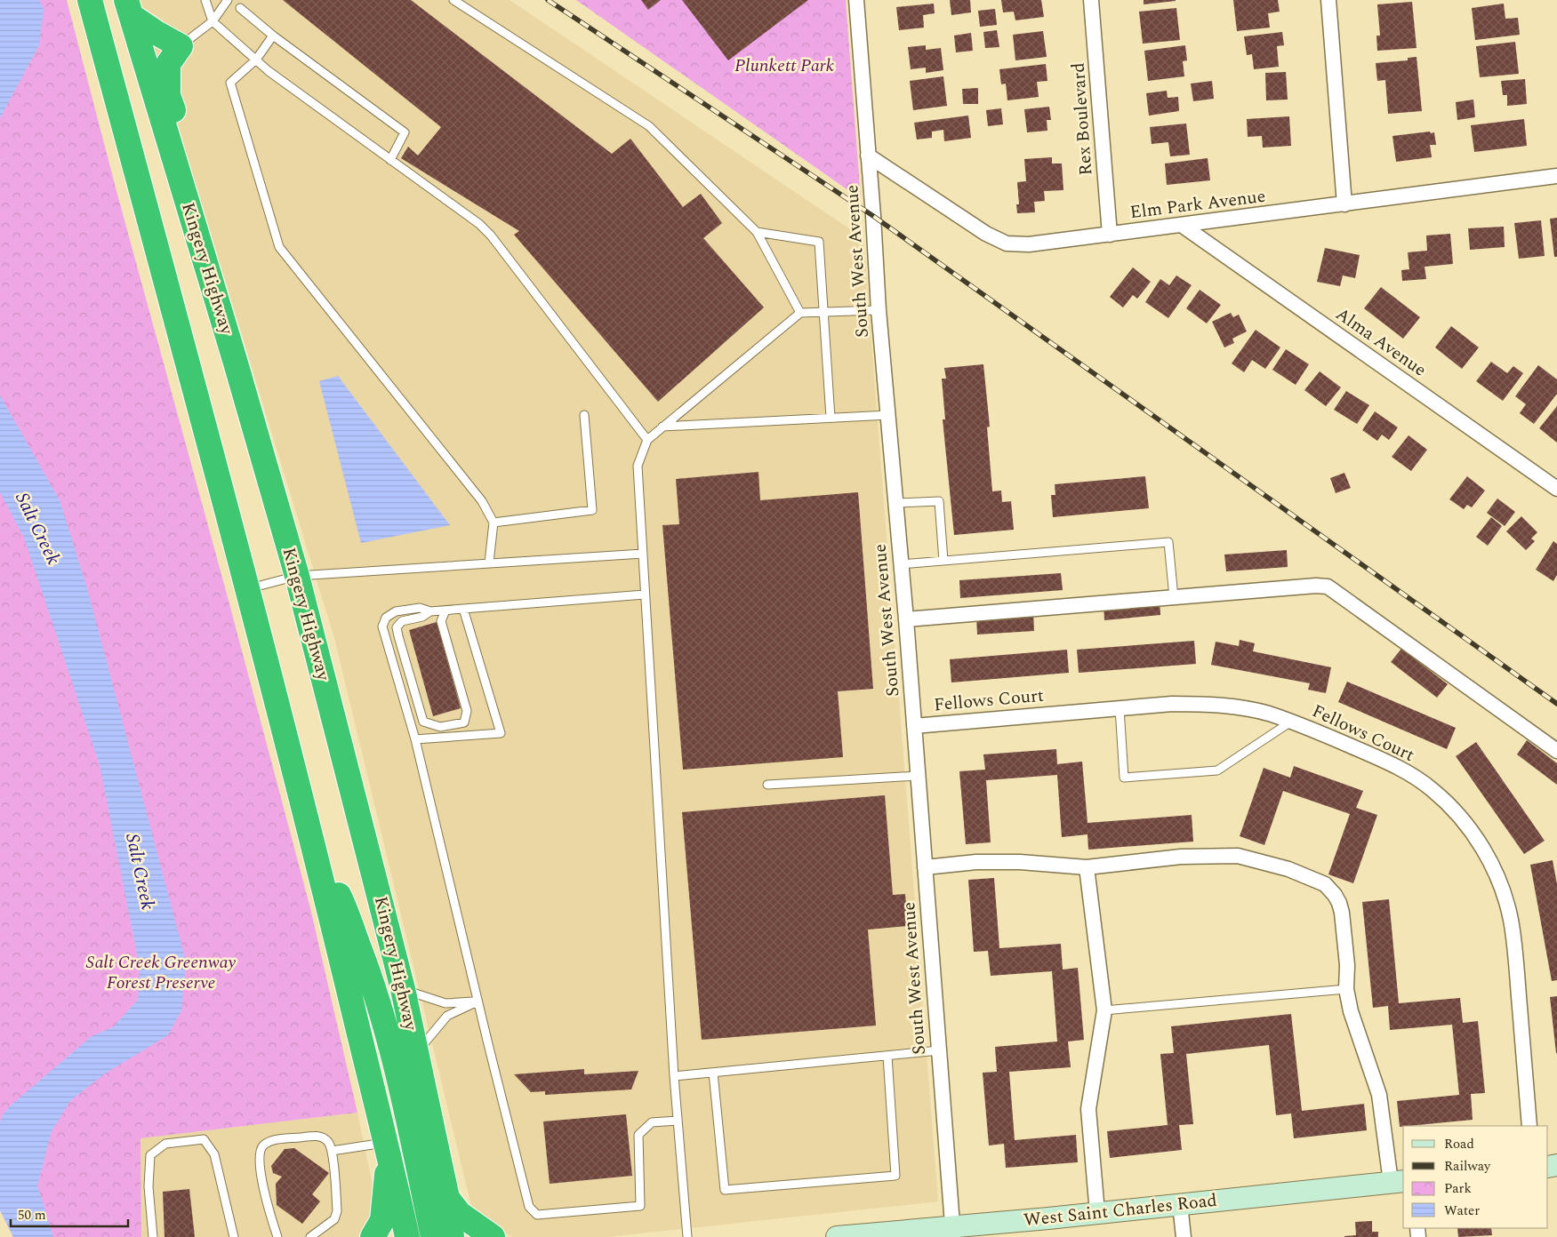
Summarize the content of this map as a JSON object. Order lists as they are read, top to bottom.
{
  "streets": {
    "highway": ["Kingery Highway"],
    "main road": ["West Saint Charles Road"],
    "street": [
      "Rex Boulevard",
      "Elm Park Avenue",
      "South West Avenue",
      "Alma Avenue",
      "Fellows Court"
    ]
  },
  "crossings": [
    ["Rex Boulevard", "Elm Park Avenue"],
    ["Elm Park Avenue", "South West Avenue"],
    ["Elm Park Avenue", "Alma Avenue"],
    ["South West Avenue", "Fellows Court"],
    ["South West Avenue", "West Saint Charles Road"]
  ],
  "water": ["Salt Creek"],
  "parks": ["Plunkett Park", "Salt Creek Greenway Forest Preserve"],
  "legend": [
    "Road",
    "Railway",
    "Park",
    "Water"
  ],
  "scale_bar": "50 m"
}
